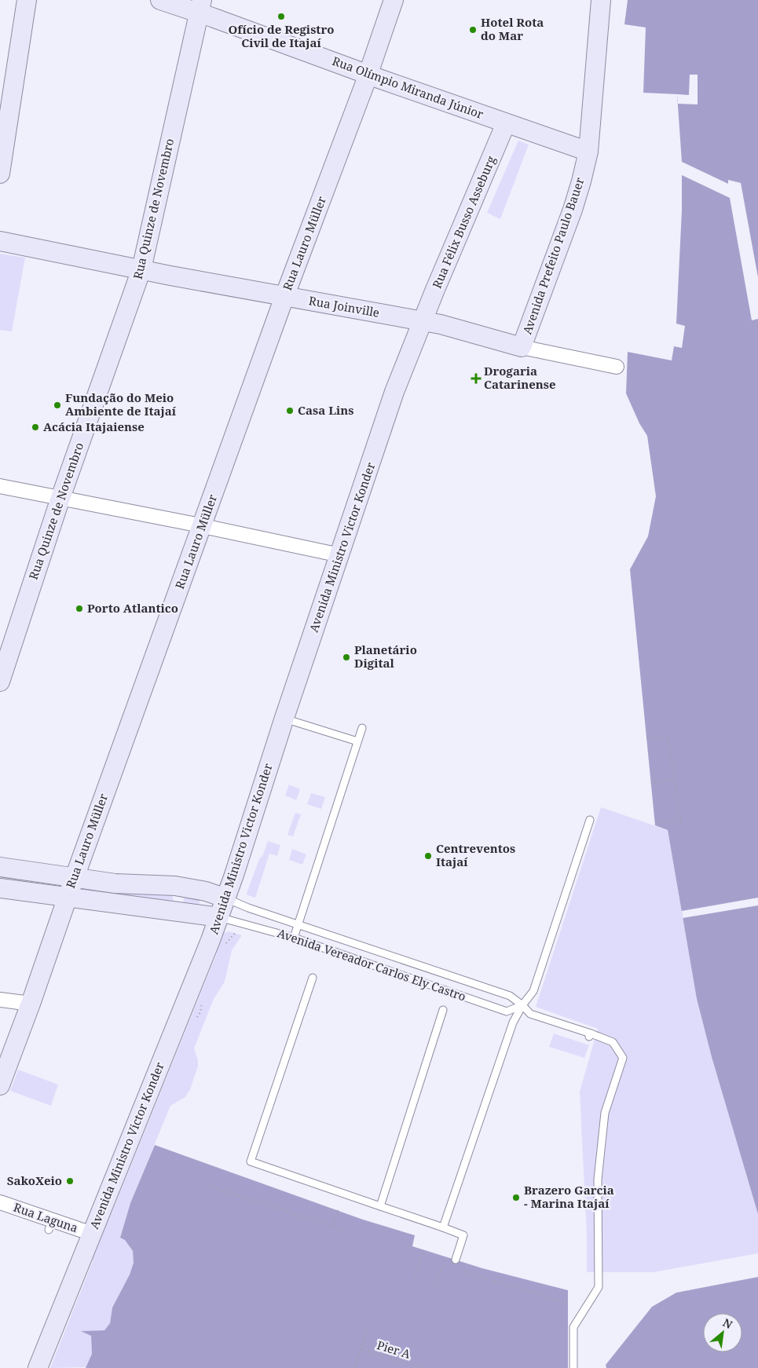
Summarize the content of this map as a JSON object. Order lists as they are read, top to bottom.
{
  "streets": {
    "main road": [
      "Rua Olímpio Miranda Júnior",
      "Rua Quinze de Novembro",
      "Rua Félix Busso Asseburg",
      "Rua Lauro Müller",
      "Avenida Prefeito Paulo Bauer",
      "Rua Joinville",
      "Avenida Ministro Victor Konder"
    ],
    "street": ["Rua Laguna"],
    "lane": ["Avenida Vereador Carlos Ely Castro"],
    "path": ["Pier A"]
  },
  "crossings": [
    ["Rua Olímpio Miranda Júnior", "Rua Quinze de Novembro"],
    ["Rua Olímpio Miranda Júnior", "Rua Félix Busso Asseburg"],
    ["Rua Olímpio Miranda Júnior", "Rua Lauro Müller"],
    ["Rua Olímpio Miranda Júnior", "Avenida Prefeito Paulo Bauer"],
    ["Rua Quinze de Novembro", "Rua Joinville"],
    ["Rua Félix Busso Asseburg", "Rua Joinville"],
    ["Rua Félix Busso Asseburg", "Avenida Ministro Victor Konder"],
    ["Rua Lauro Müller", "Rua Joinville"],
    ["Avenida Prefeito Paulo Bauer", "Rua Joinville"],
    ["Rua Joinville", "Avenida Ministro Victor Konder"],
    ["Avenida Ministro Victor Konder", "Avenida Vereador Carlos Ely Castro"],
    ["Avenida Ministro Victor Konder", "Rua Laguna"]
  ],
  "places": {
    "other": [
      "Ofício de Registro Civil de Itajaí",
      "Hotel Rota do Mar",
      "Fundação do Meio Ambiente de Itajaí",
      "Casa Lins",
      "Acácia Itajaiense",
      "Porto Atlantico",
      "Planetário Digital",
      "Centreventos Itajaí",
      "SakoXeio",
      "Brazero Garcia - Marina Itajaí"
    ],
    "health": ["Drogaria Catarinense"]
  },
  "north": "top right"
}
